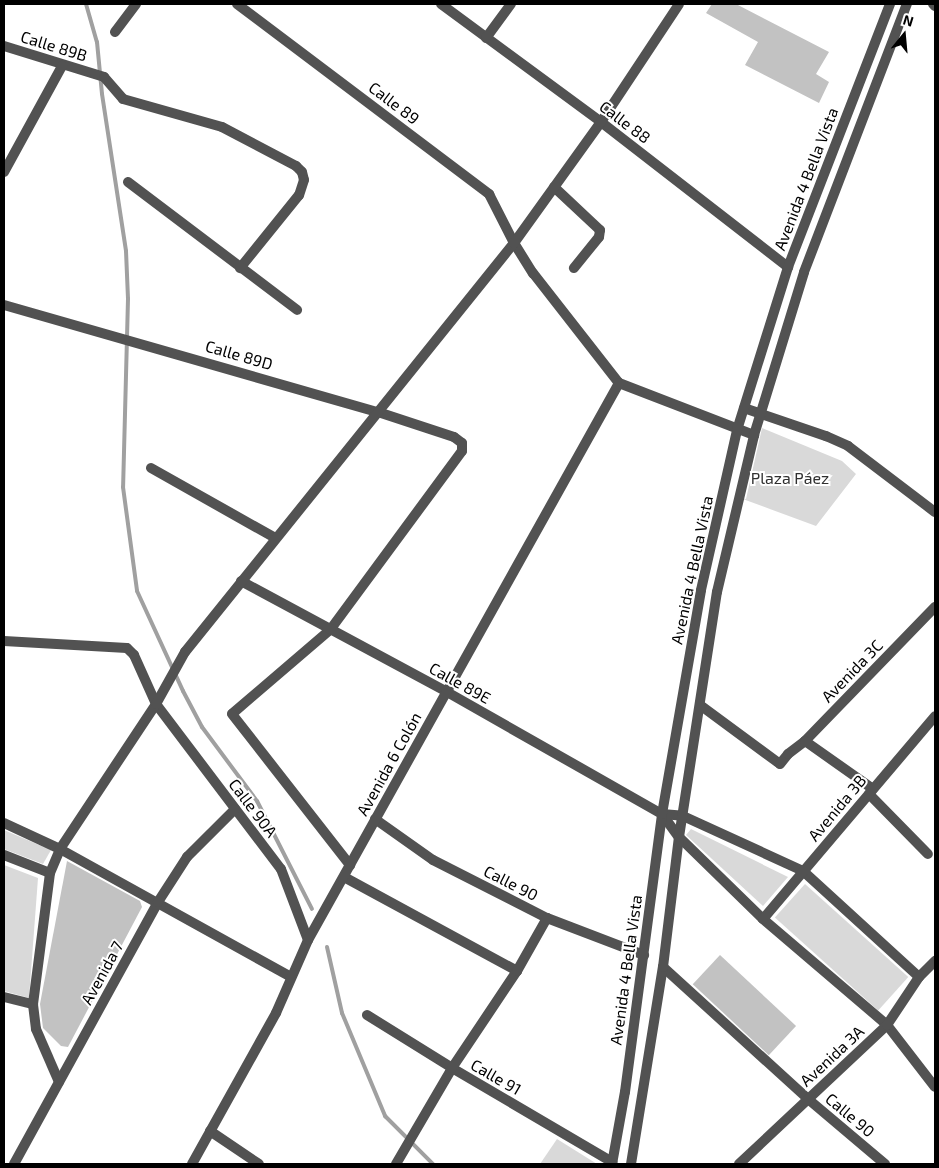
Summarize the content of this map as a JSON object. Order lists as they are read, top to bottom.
{
  "streets": {
    "street": [
      "Calle 89B",
      "Calle 89",
      "Calle 88",
      "Avenida 4 Bella Vista",
      "Calle 89D",
      "Avenida 3C",
      "Calle 89E",
      "Avenida 6 Colón",
      "Calle 90A",
      "Avenida 3B",
      "Calle 90",
      "Avenida 7",
      "Avenida 3A",
      "Calle 91"
    ]
  },
  "crossings": [
    ["Calle 89", "Avenida 6 Colón"],
    ["Calle 88", "Avenida 4 Bella Vista"],
    ["Avenida 4 Bella Vista", "Avenida 3C"],
    ["Avenida 4 Bella Vista", "Calle 89E"],
    ["Avenida 4 Bella Vista", "Calle 90"],
    ["Avenida 4 Bella Vista", "Calle 91"],
    ["Calle 89D", "Calle 89E"],
    ["Calle 89E", "Avenida 6 Colón"],
    ["Avenida 6 Colón", "Calle 90A"],
    ["Avenida 6 Colón", "Calle 90"],
    ["Calle 90A", "Avenida 7"],
    ["Calle 90", "Avenida 3A"]
  ],
  "parks": ["Plaza Páez"],
  "north": "top"
}
